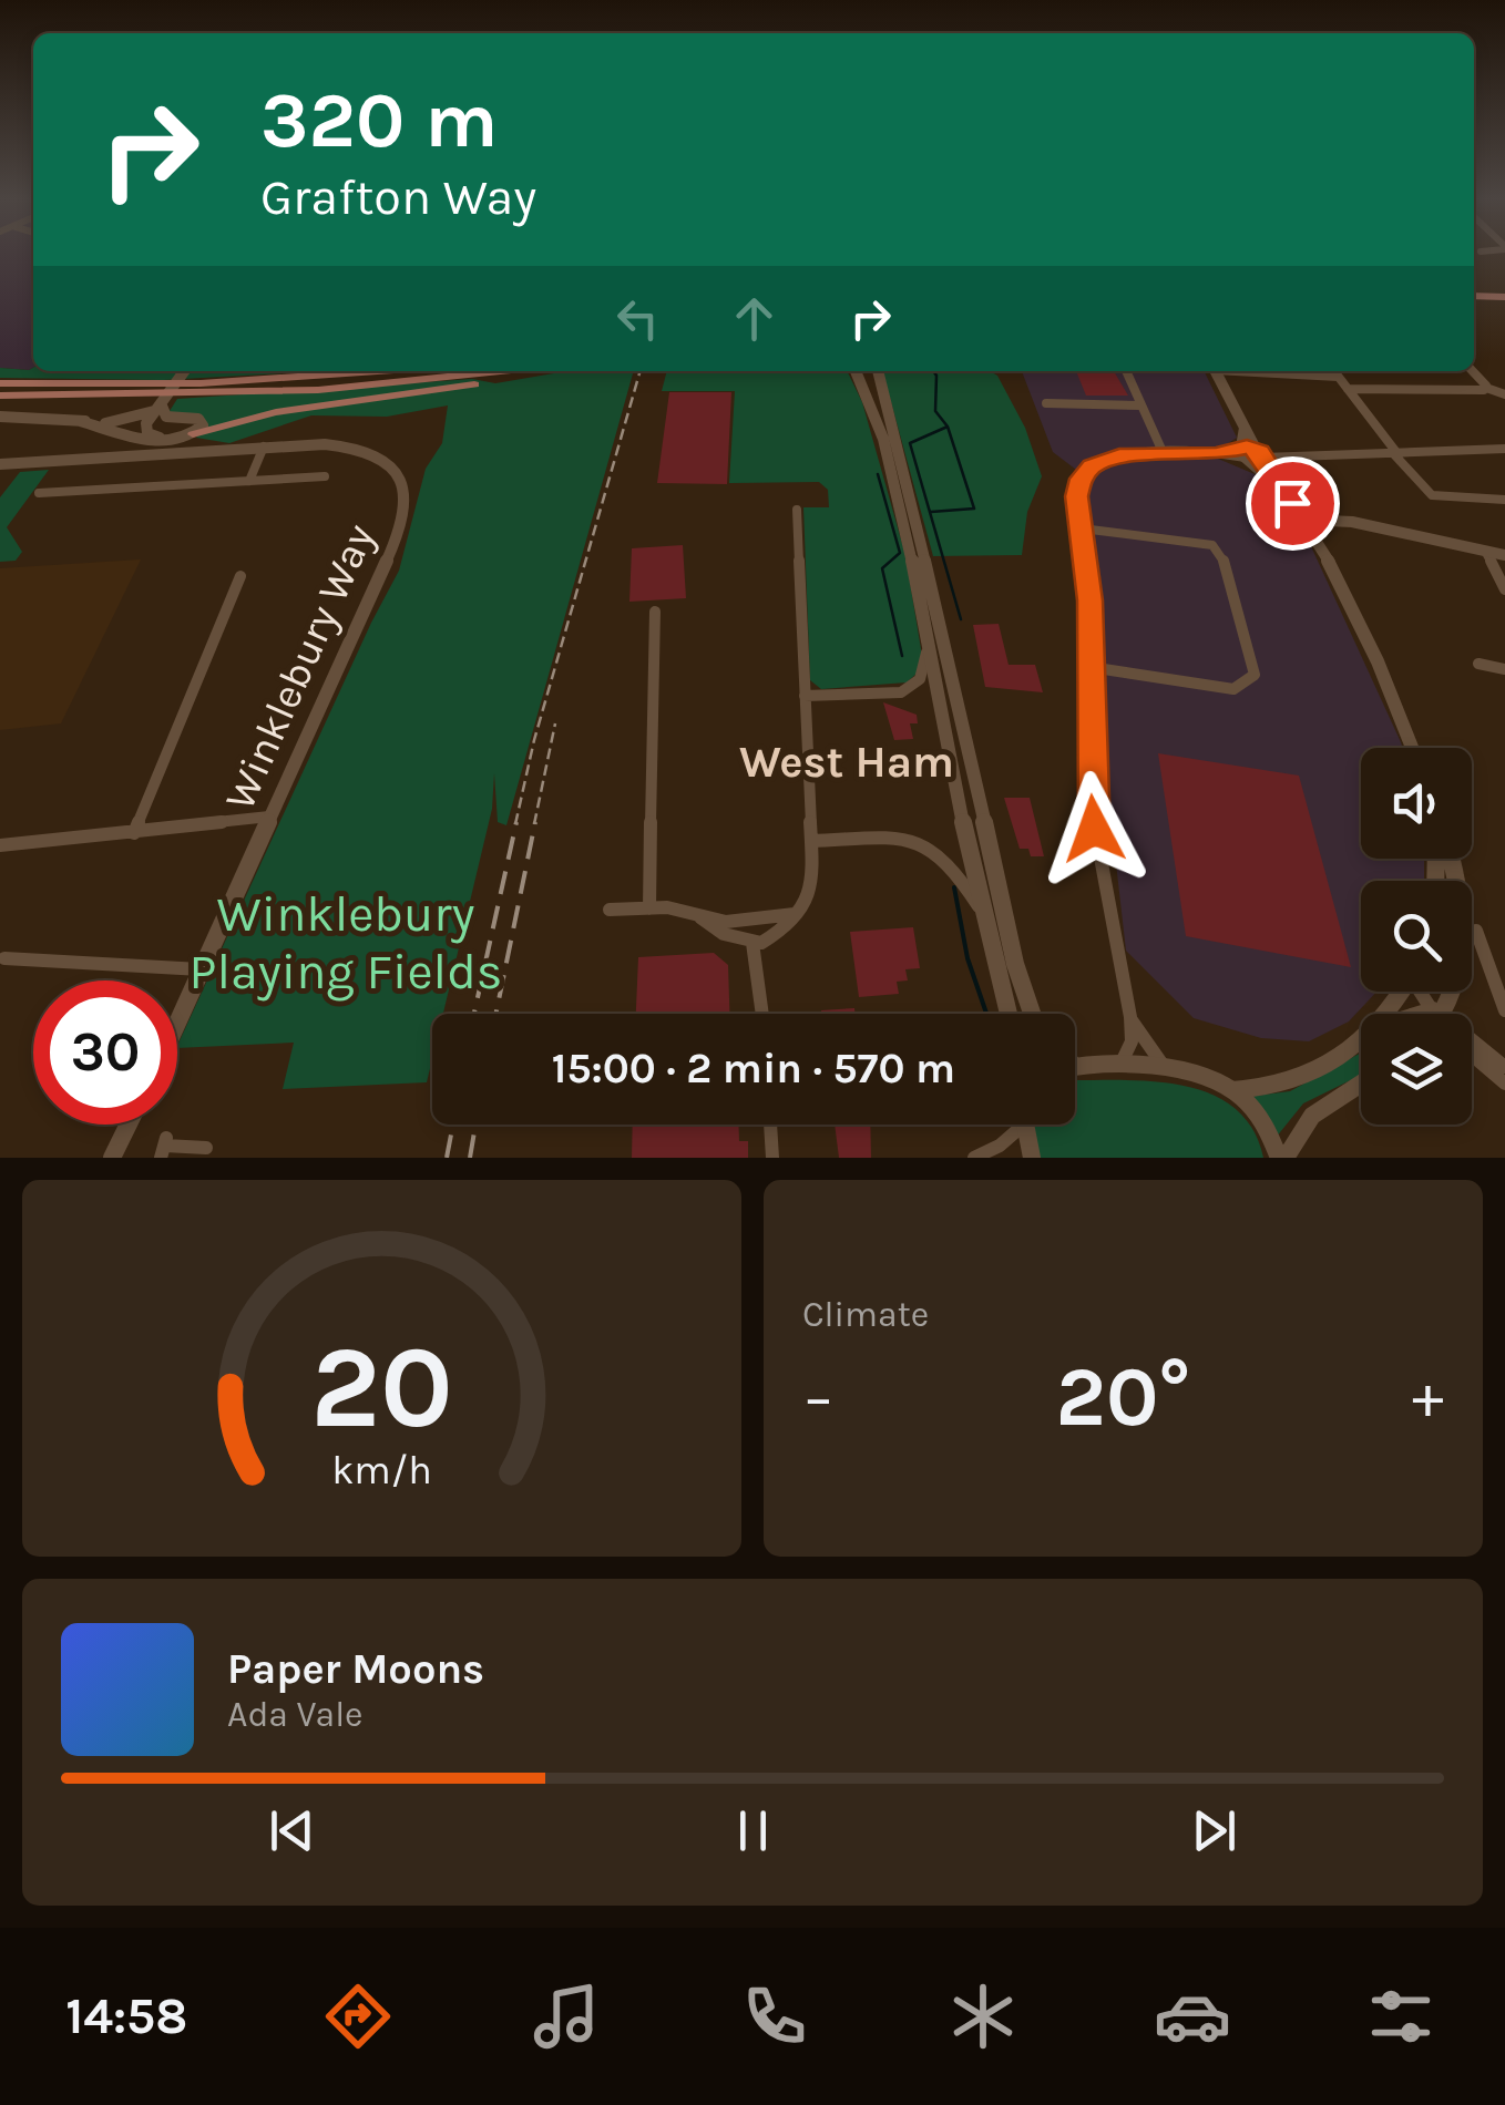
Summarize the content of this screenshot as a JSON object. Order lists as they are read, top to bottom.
{
  "streets": {
    "street": ["Winklebury Way"]
  },
  "districts": ["West Ham"],
  "parks": ["Winklebury Playing Fields"],
  "page": {
    "turn": ["320 m", "Grafton Way"],
    "limit": "30",
    "trip": "15:00 · 2 min · 570 m",
    "tile": "Climate",
    "heat": ["−", "20°", "+"],
    "song": ["Paper Moons", "Ada Vale"],
    "tabs": "14:58",
    "gauge": ["20", "km/h"]
  }
}
